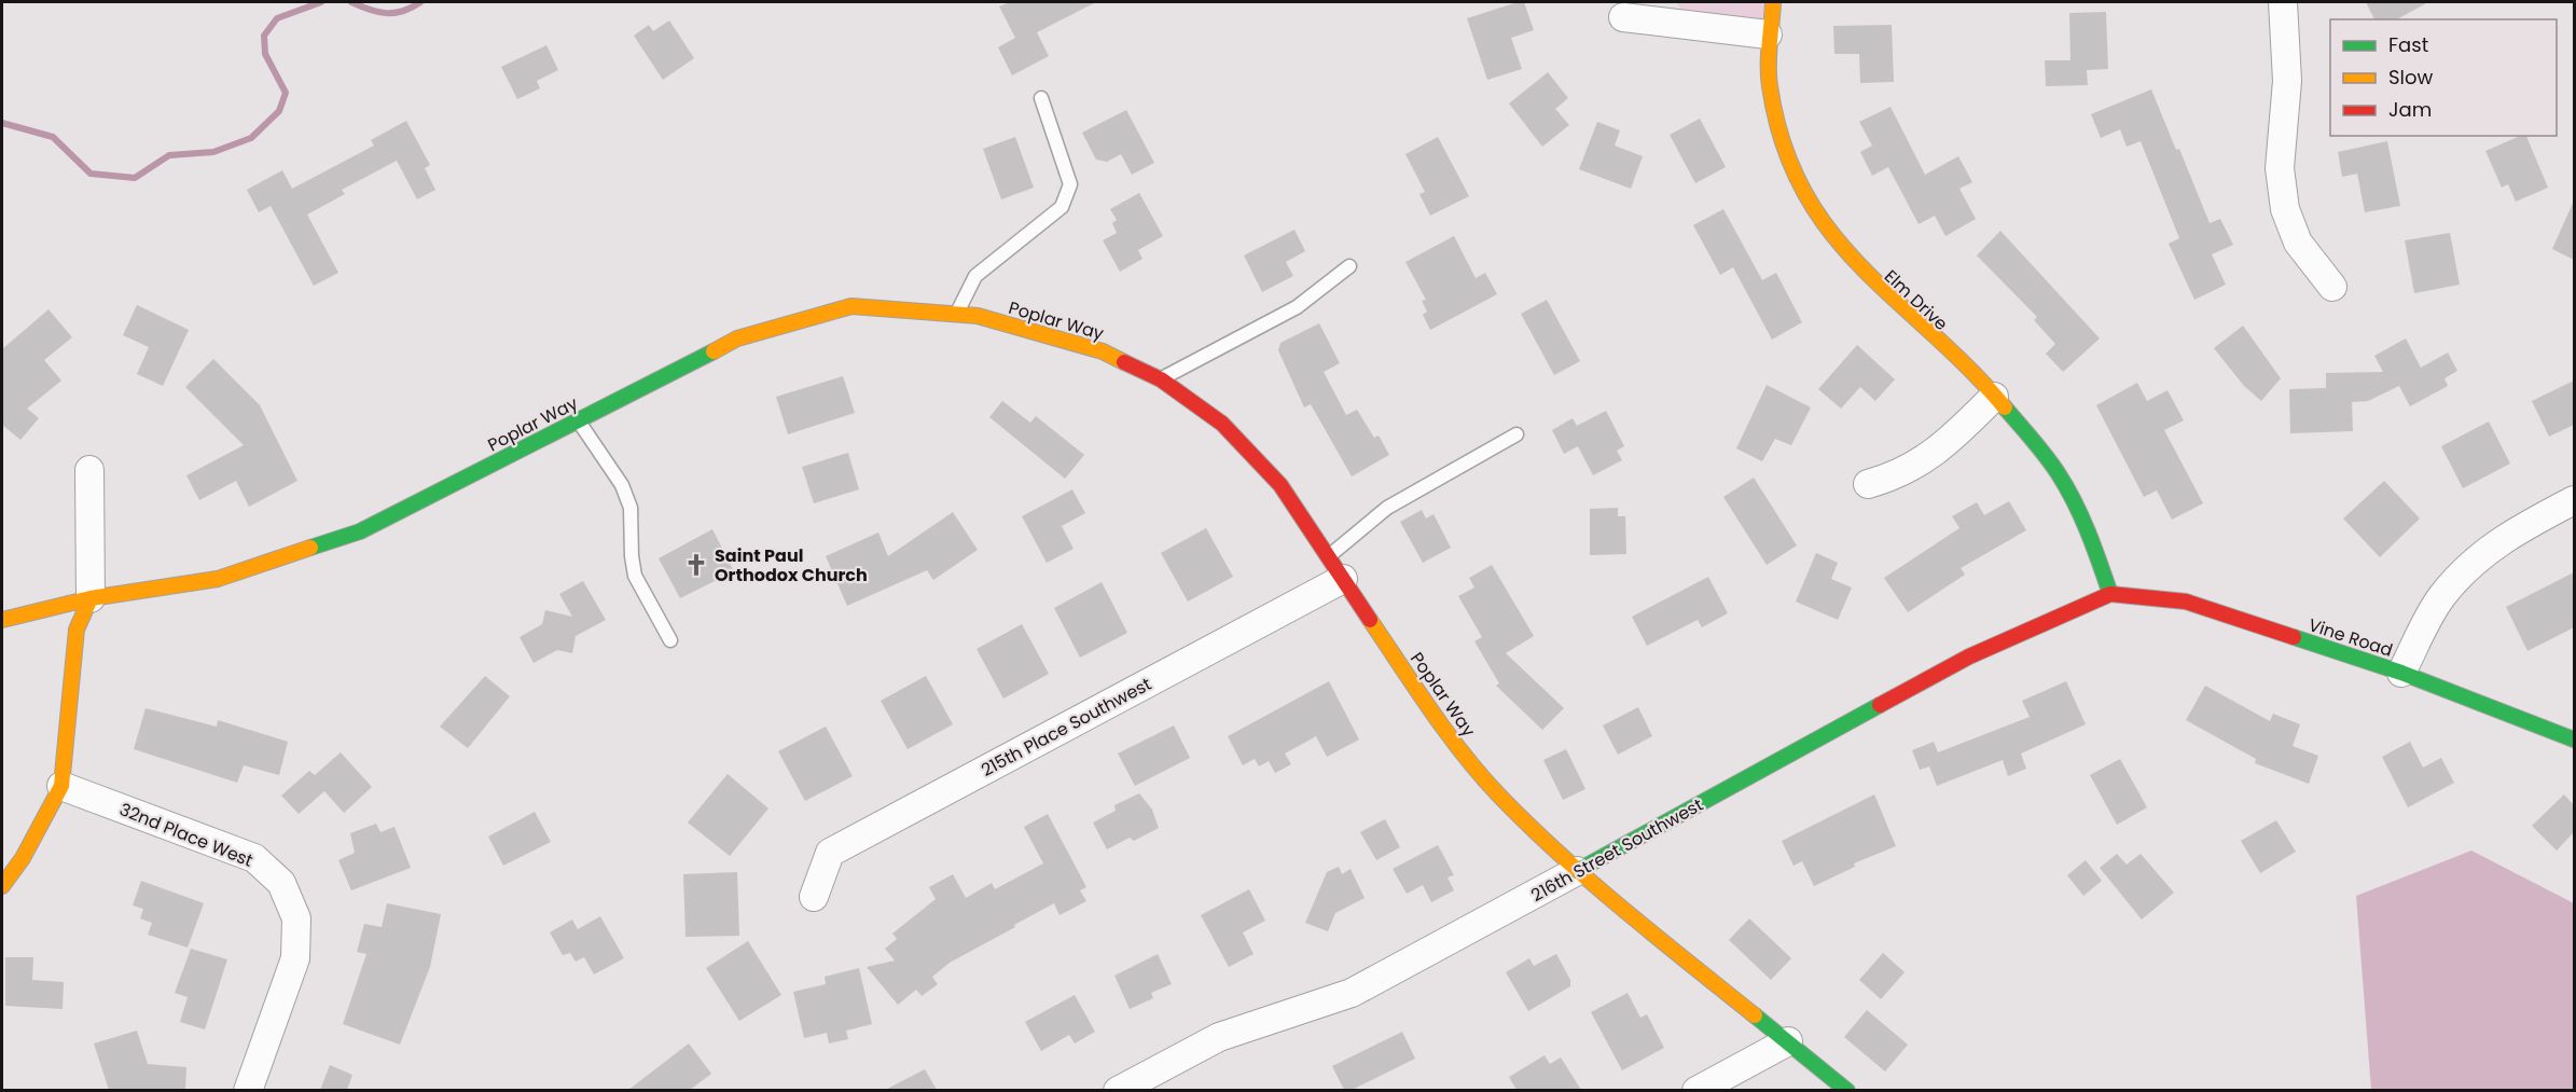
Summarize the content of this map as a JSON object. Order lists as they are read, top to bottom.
{
  "streets": {
    "main road": [
      "Elm Drive",
      "Poplar Way",
      "Vine Road",
      "216th Street Southwest"
    ],
    "street": ["215th Place Southwest", "32nd Place West"]
  },
  "crossings": [
    ["Elm Drive", "Vine Road"],
    ["Elm Drive", "216th Street Southwest"],
    ["Poplar Way", "215th Place Southwest"],
    ["Poplar Way", "216th Street Southwest"],
    ["Vine Road", "216th Street Southwest"]
  ],
  "places": {
    "church": ["Saint Paul Orthodox Church"]
  },
  "legend": ["Fast", "Slow", "Jam"]
}
